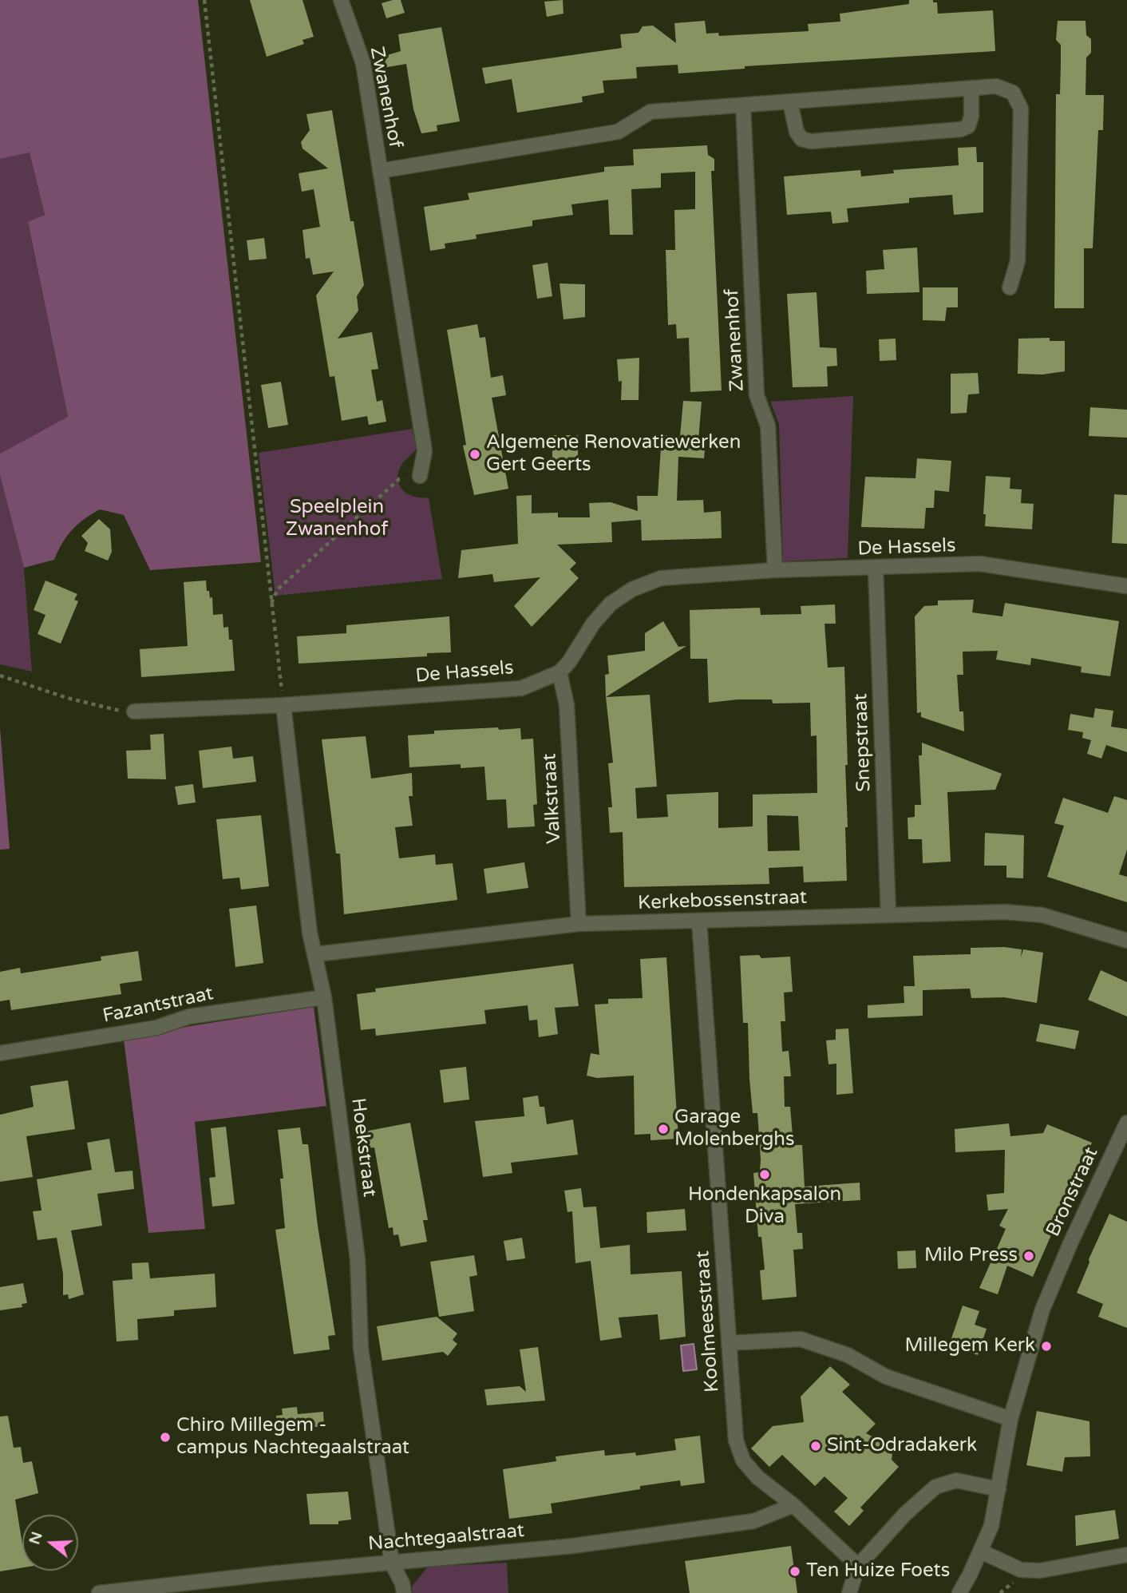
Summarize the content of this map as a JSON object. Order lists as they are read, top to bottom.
{
  "streets": {
    "street": [
      "Zwanenhof",
      "De Hassels",
      "Snepstraat",
      "Valkstraat",
      "Kerkebossenstraat",
      "Fazantstraat",
      "Hoekstraat",
      "Bronstraat",
      "Koolmeesstraat",
      "Nachtegaalstraat"
    ]
  },
  "crossings": [
    ["Zwanenhof", "De Hassels"],
    ["De Hassels", "Snepstraat"],
    ["De Hassels", "Valkstraat"],
    ["De Hassels", "Hoekstraat"],
    ["Snepstraat", "Kerkebossenstraat"],
    ["Valkstraat", "Kerkebossenstraat"],
    ["Kerkebossenstraat", "Hoekstraat"],
    ["Kerkebossenstraat", "Koolmeesstraat"],
    ["Fazantstraat", "Hoekstraat"],
    ["Hoekstraat", "Nachtegaalstraat"],
    ["Koolmeesstraat", "Nachtegaalstraat"]
  ],
  "parks": ["Speelplein Zwanenhof"],
  "places": [
    "Algemene Renovatiewerken Gert Geerts",
    "Garage Molenberghs",
    "Hondenkapsalon Diva",
    "Milo Press",
    "Millegem Kerk",
    "Chiro Millegem - campus Nachtegaalstraat",
    "Sint-Odradakerk",
    "Ten Huize Foets"
  ],
  "north": "left"
}
